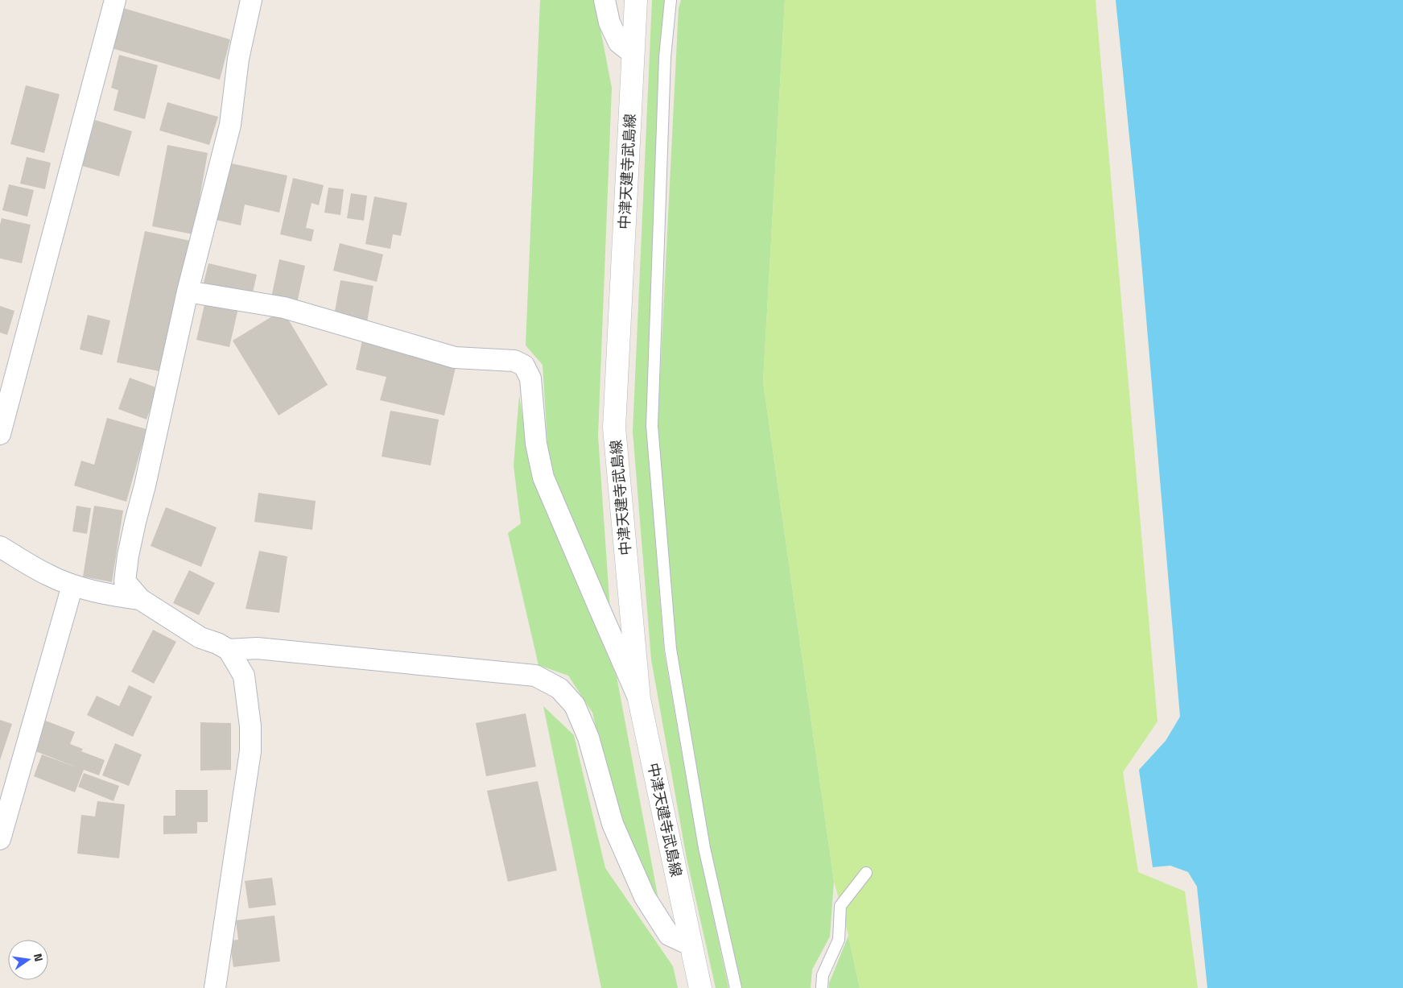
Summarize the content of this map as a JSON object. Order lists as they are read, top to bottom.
{
  "streets": {
    "main road": ["中津天建寺武島線"]
  },
  "north": "right"
}
